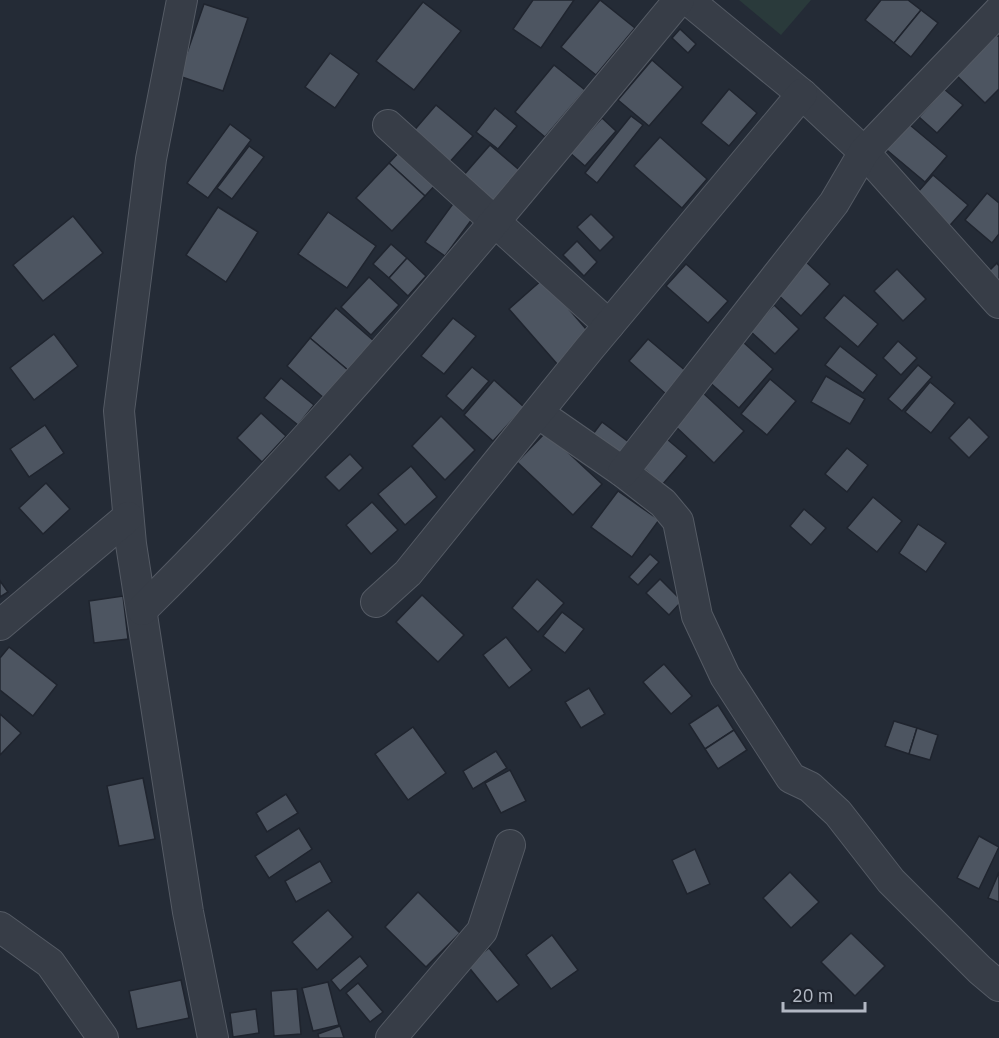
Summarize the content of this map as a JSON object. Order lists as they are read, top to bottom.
{
  "scale_bar": "20 m"
}
